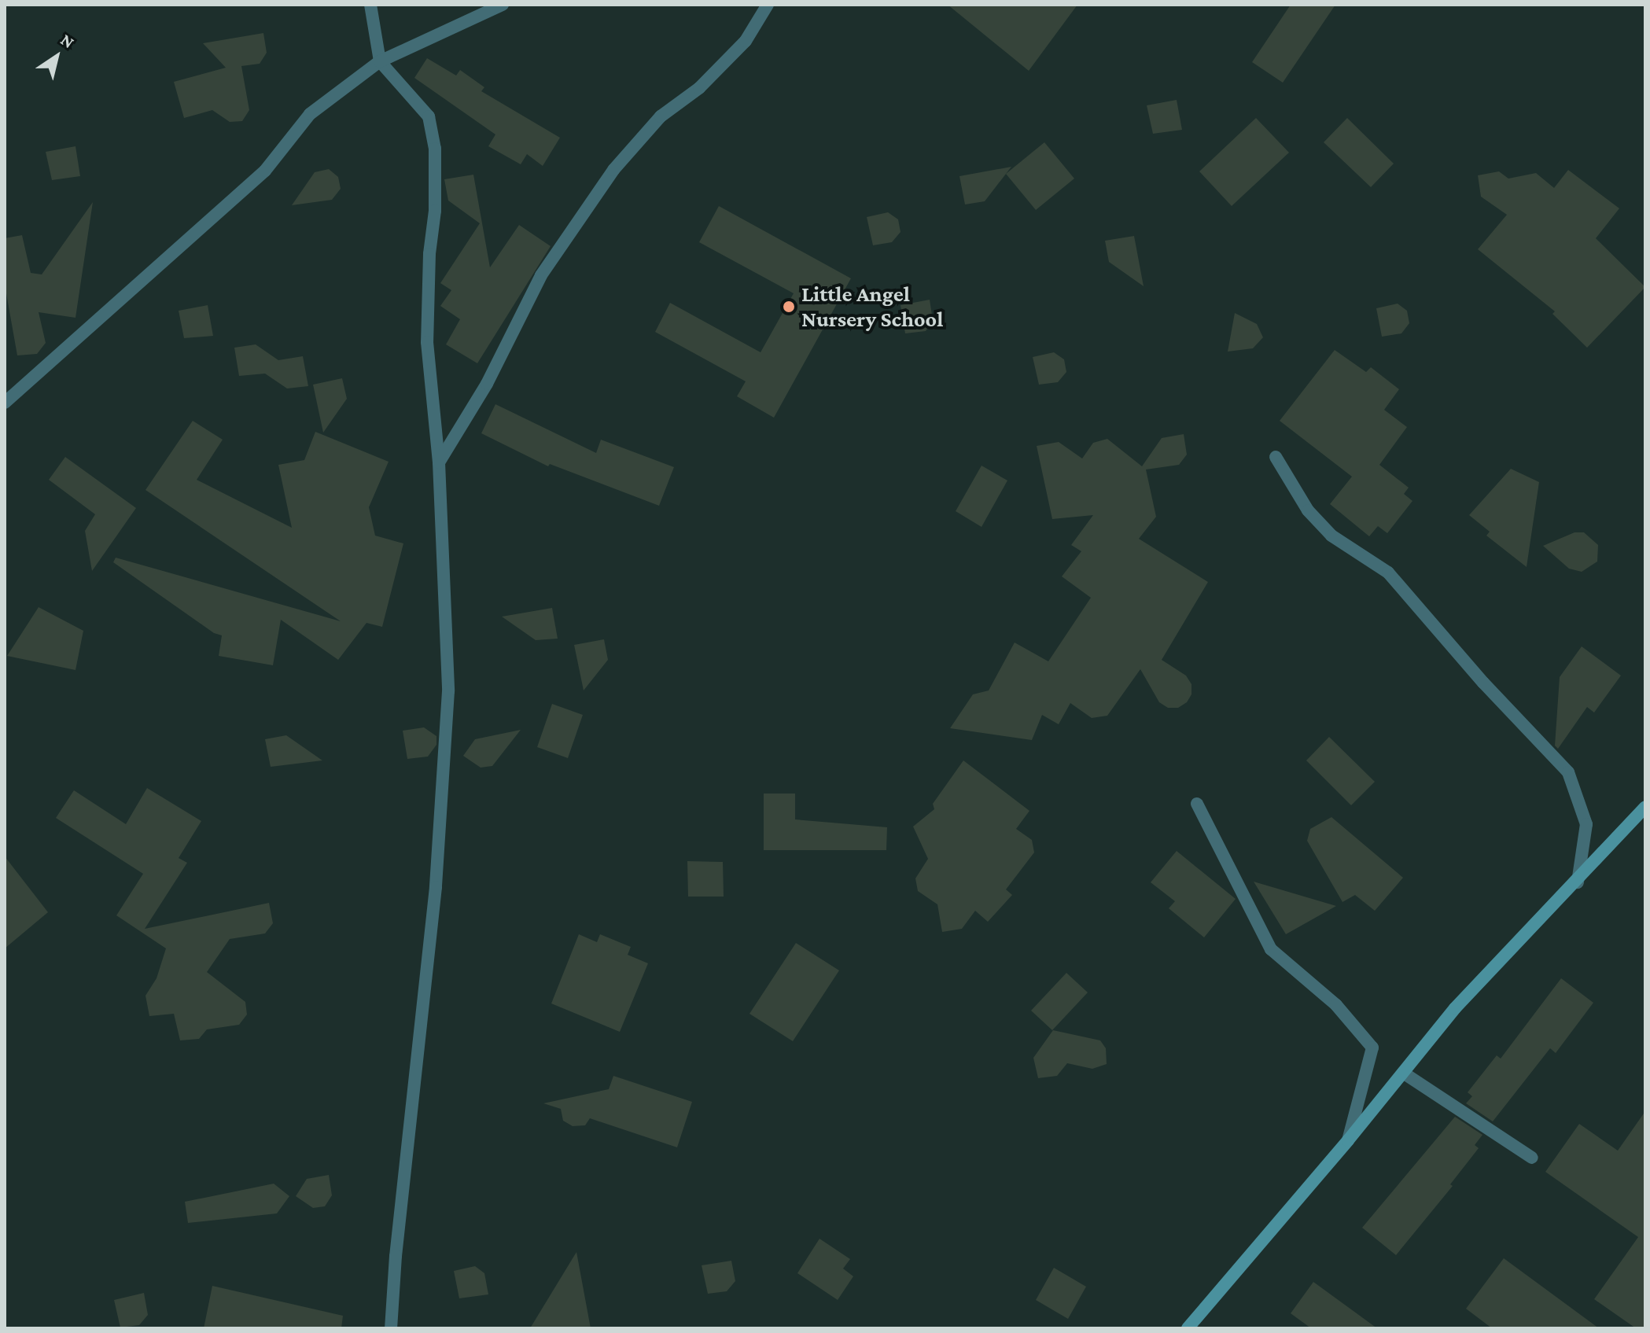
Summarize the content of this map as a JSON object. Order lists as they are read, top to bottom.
{
  "places": ["Little Angel Nursery School"],
  "north": "top right"
}
